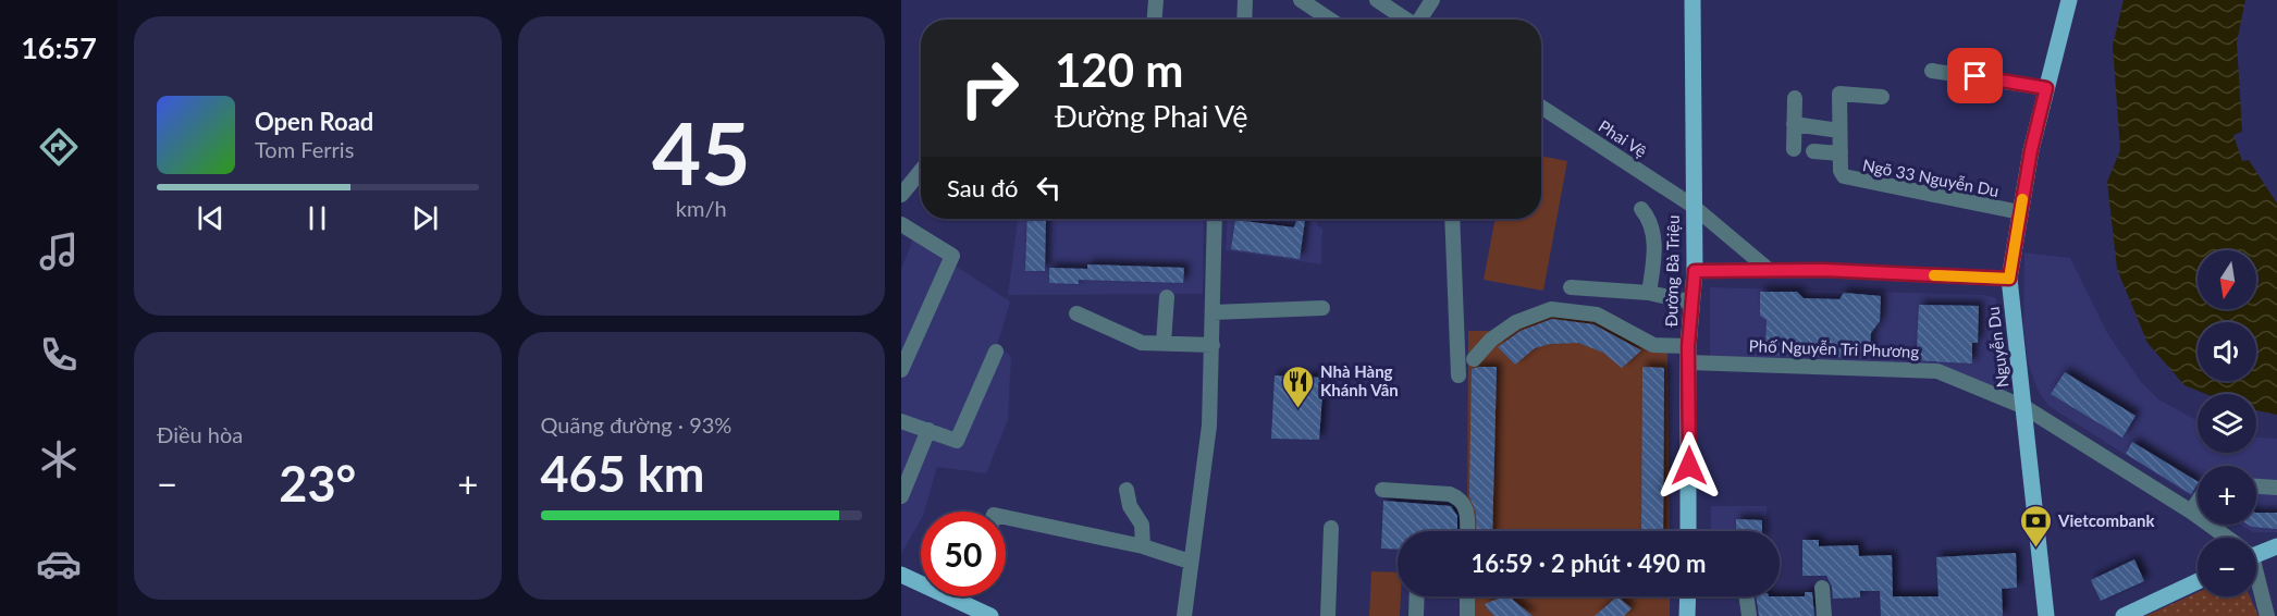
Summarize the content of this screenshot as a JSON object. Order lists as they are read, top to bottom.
{
  "streets": {
    "main road": ["Đường Bà Triệu", "Nguyễn Du"],
    "street": ["Phai Vệ", "Ngõ 33 Nguyễn Du", "Phố Nguyễn Tri Phương"]
  },
  "crossings": [
    ["Phai Vệ", "Đường Bà Triệu"],
    ["Ngõ 33 Nguyễn Du", "Nguyễn Du"],
    ["Đường Bà Triệu", "Phố Nguyễn Tri Phương"],
    ["Nguyễn Du", "Phố Nguyễn Tri Phương"]
  ],
  "places": {
    "restaurant": ["Nhà Hàng Khánh Vân"],
    "bank": ["Vietcombank"]
  },
  "north": "bottom",
  "page": {
    "tabs": "16:57",
    "tile": [
      ["45", "km/h"],
      "Điều hòa",
      ["Quãng đường · 93%", "465 km"]
    ],
    "turn": ["120 m", "Đường Phai Vệ"],
    "song": ["Open Road", "Tom Ferris"],
    "then": "Sau đó",
    "map_buttons": ["+", "−"],
    "heat": ["−", "23°", "+"],
    "limit": "50",
    "trip": "16:59 · 2 phút · 490 m"
  }
}
